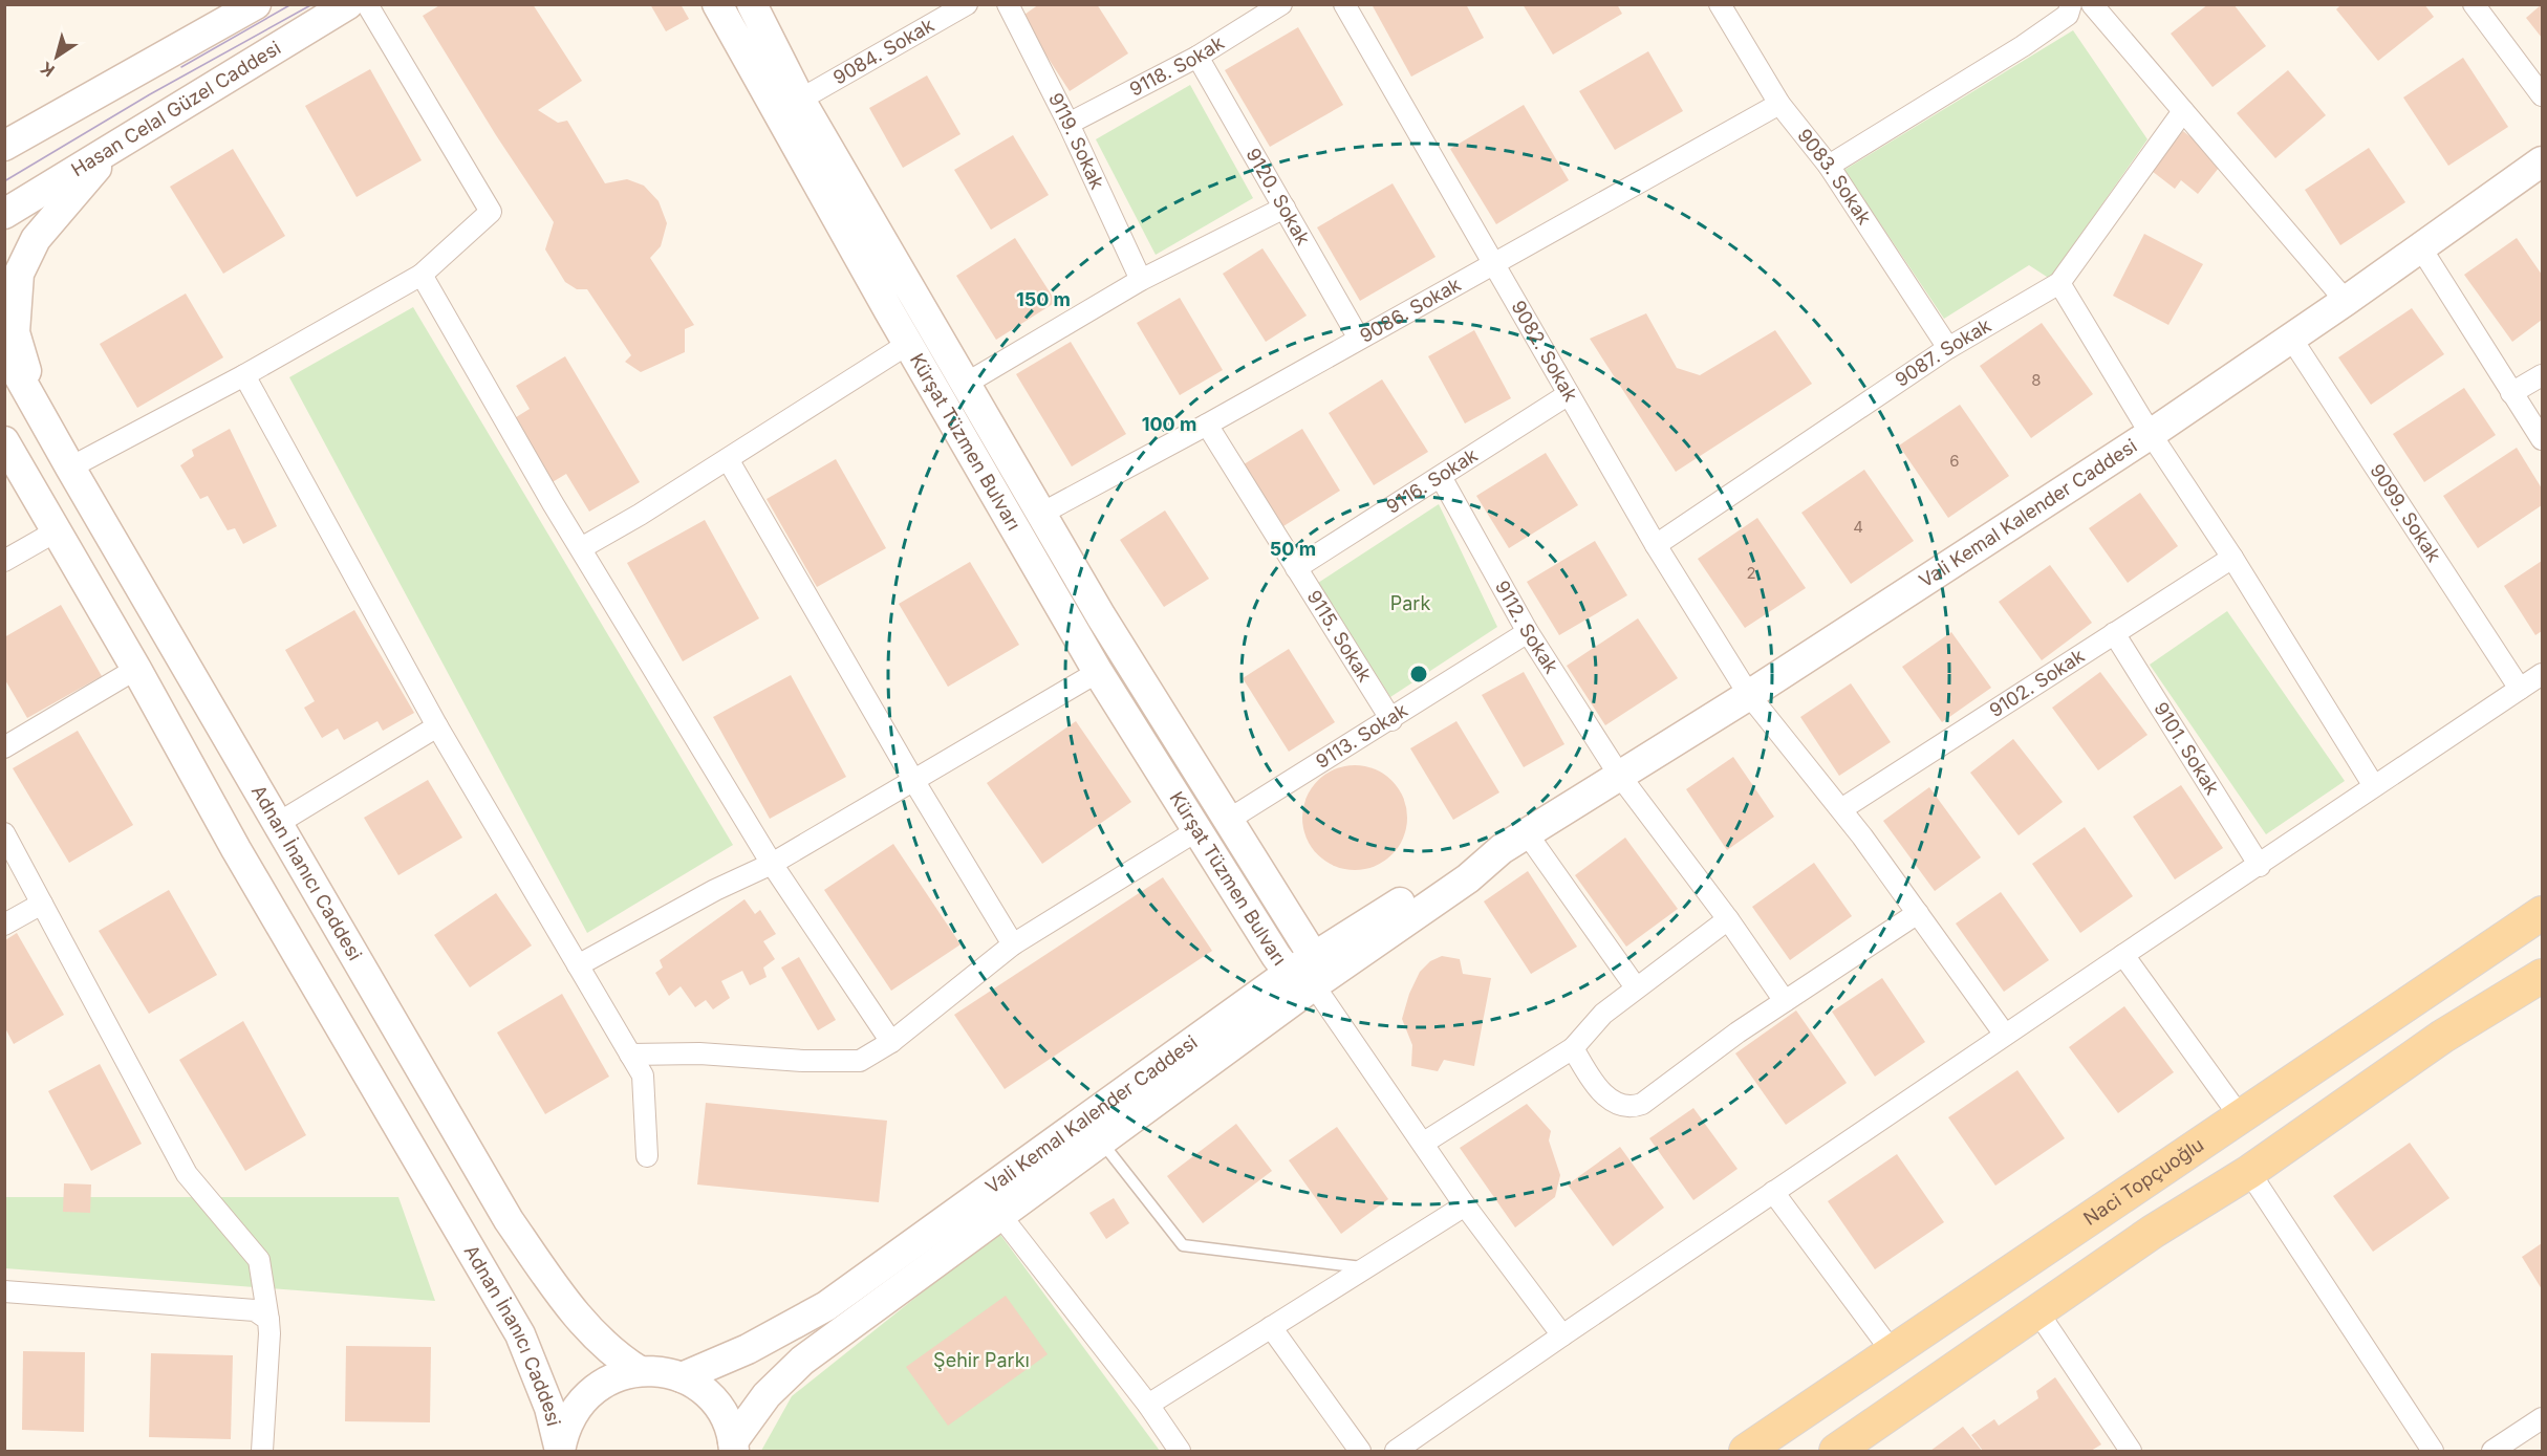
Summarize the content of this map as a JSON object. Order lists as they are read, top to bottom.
{
  "streets": {
    "main road": ["Naci Topçuoğlu"],
    "street": [
      "9084. Sokak",
      "9118. Sokak",
      "Hasan Celal Güzel Caddesi",
      "9119. Sokak",
      "9083. Sokak",
      "9120. Sokak",
      "9086. Sokak",
      "9082. Sokak",
      "9087. Sokak",
      "Kürşat Tüzmen Bulvarı",
      "9116. Sokak",
      "9099. Sokak",
      "Vali Kemal Kalender Caddesi",
      "9112. Sokak",
      "9115. Sokak",
      "9102. Sokak",
      "9113. Sokak",
      "9101. Sokak",
      "Adnan İnanıcı Caddesi"
    ]
  },
  "crossings": [
    ["9084. Sokak", "Kürşat Tüzmen Bulvarı"],
    ["9118. Sokak", "9119. Sokak"],
    ["9118. Sokak", "9120. Sokak"],
    ["9083. Sokak", "9086. Sokak"],
    ["9083. Sokak", "9087. Sokak"],
    ["9120. Sokak", "9086. Sokak"],
    ["9086. Sokak", "9082. Sokak"],
    ["9086. Sokak", "Kürşat Tüzmen Bulvarı"],
    ["9086. Sokak", "9115. Sokak"],
    ["9082. Sokak", "9087. Sokak"],
    ["9082. Sokak", "9116. Sokak"],
    ["9082. Sokak", "Vali Kemal Kalender Caddesi"],
    ["9082. Sokak", "9102. Sokak"],
    ["Kürşat Tüzmen Bulvarı", "Vali Kemal Kalender Caddesi"],
    ["Kürşat Tüzmen Bulvarı", "9113. Sokak"],
    ["9116. Sokak", "9112. Sokak"],
    ["9116. Sokak", "9115. Sokak"],
    ["9099. Sokak", "Vali Kemal Kalender Caddesi"],
    ["Vali Kemal Kalender Caddesi", "9112. Sokak"],
    ["9112. Sokak", "9113. Sokak"],
    ["9115. Sokak", "9113. Sokak"],
    ["9102. Sokak", "9101. Sokak"]
  ],
  "parks": ["Park", "Şehir Parkı"],
  "house_numbers": [
    "8",
    "6",
    "4",
    "2"
  ],
  "north": "bottom left",
  "rings": ["150 m", "100 m", "50 m"]
}
